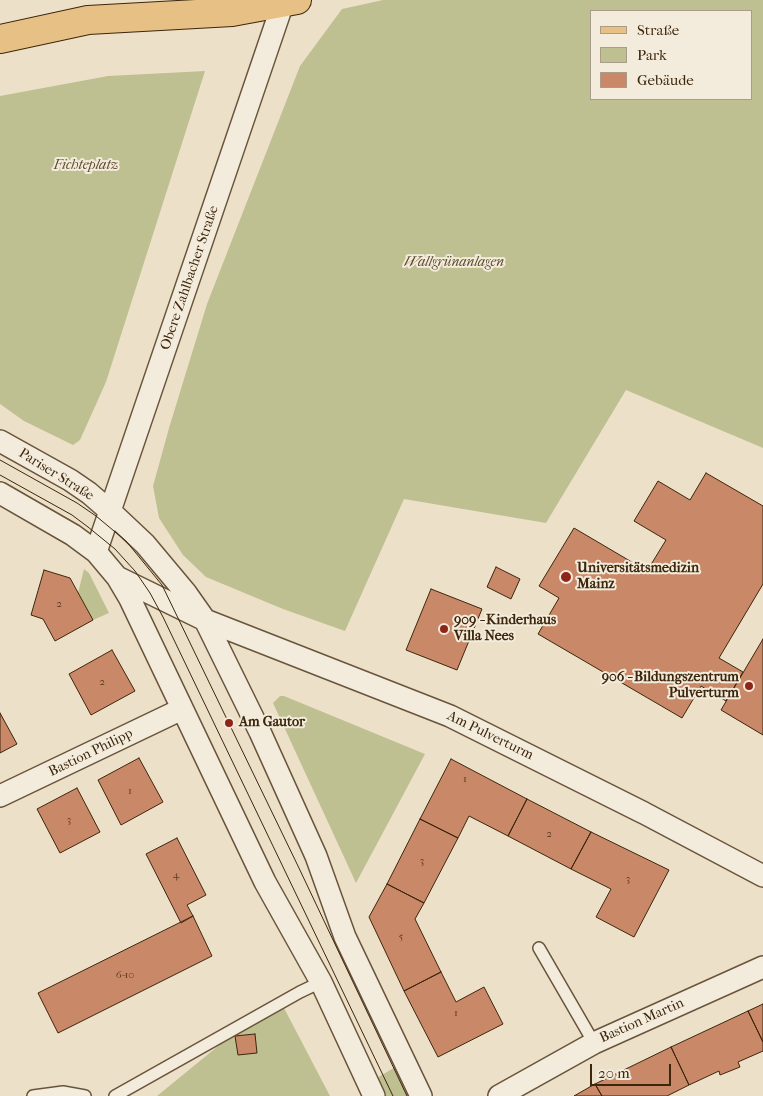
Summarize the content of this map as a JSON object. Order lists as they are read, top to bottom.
{
  "streets": {
    "street": [
      "Obere Zahlbacher Straße",
      "Pariser Straße",
      "Am Pulverturm",
      "Bastion Philipp",
      "Bastion Martin"
    ]
  },
  "crossings": [
    ["Obere Zahlbacher Straße", "Pariser Straße"]
  ],
  "parks": ["Fichteplatz", "Wallgrünanlagen"],
  "places": [
    "Universitätsmedizin Mainz",
    "909 - Kinderhaus Villa Nees",
    "906 - Bildungszentrum Pulverturm",
    "Am Gautor"
  ],
  "house_numbers": [
    "2",
    "2",
    "1",
    "1",
    "3",
    "2",
    "3",
    "4",
    "3",
    "5",
    "6-10",
    "1"
  ],
  "legend": ["Straße", "Park", "Gebäude"],
  "scale_bar": "20 m"
}
